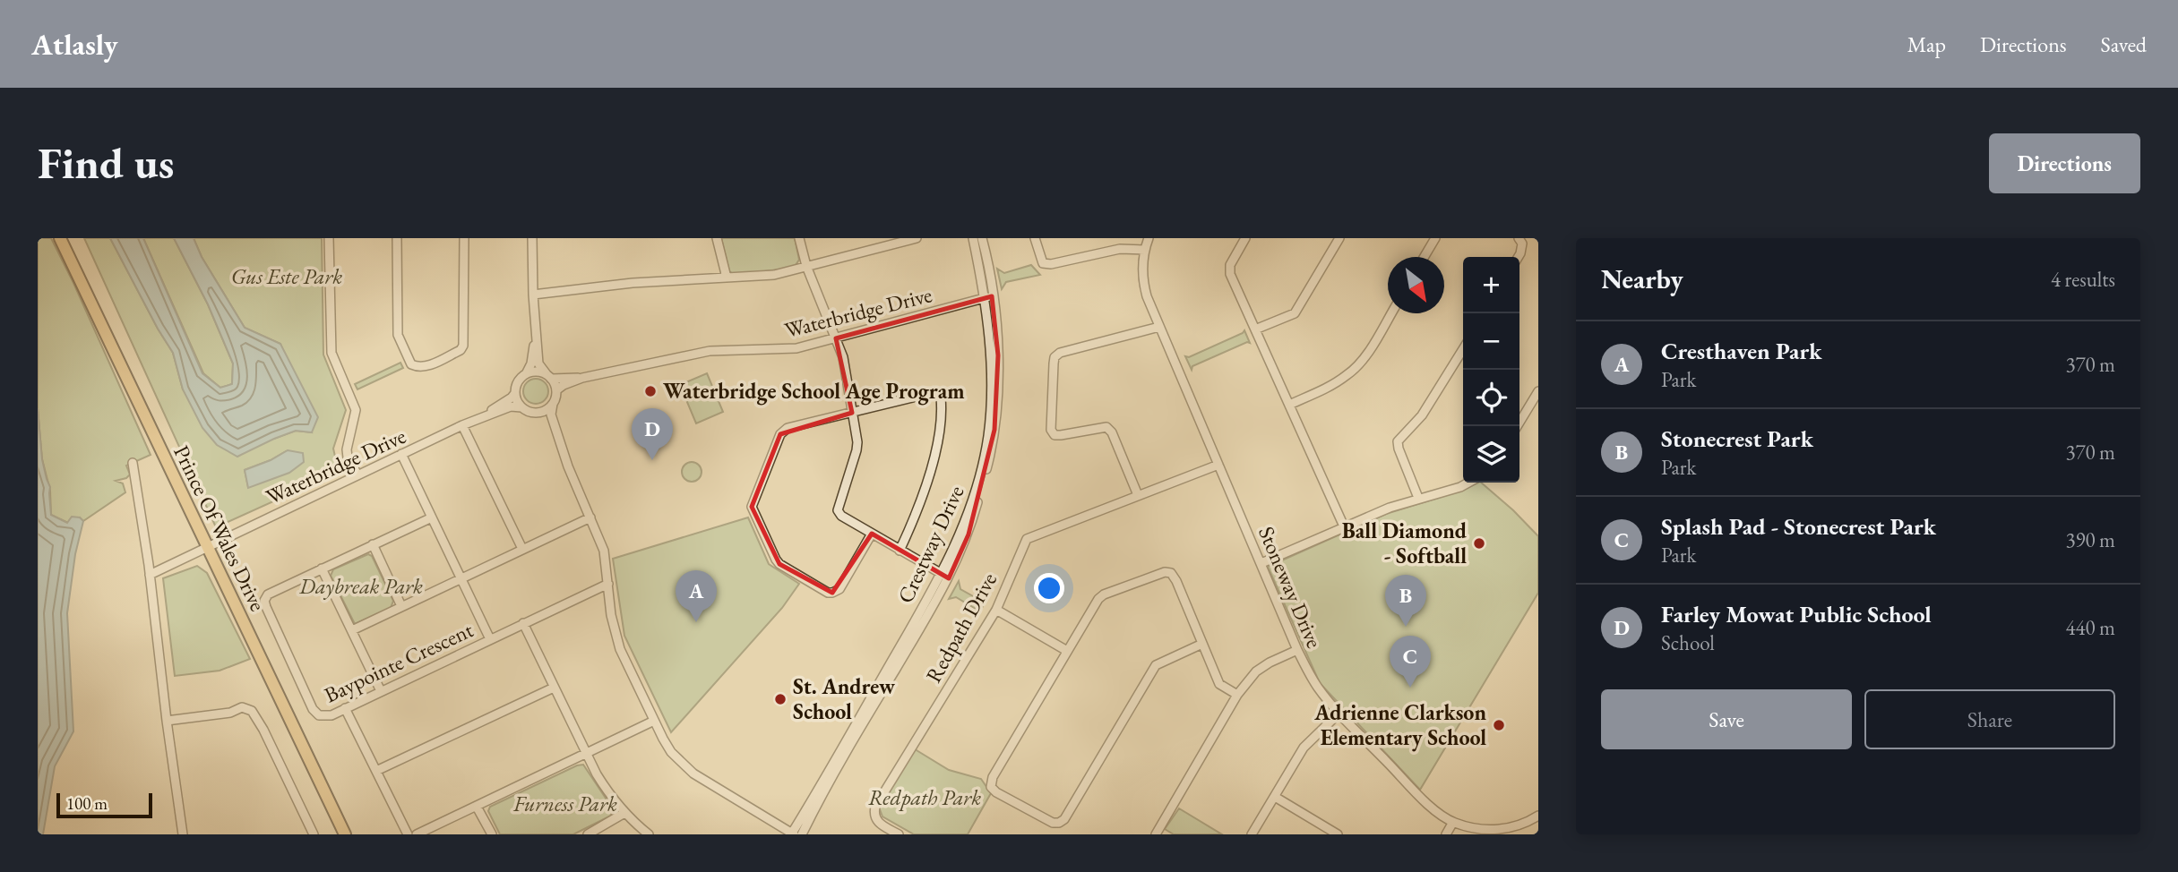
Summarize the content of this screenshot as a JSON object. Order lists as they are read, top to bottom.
{
  "streets": {
    "main road": ["Prince Of Wales Drive"],
    "street": [
      "Waterbridge Drive",
      "Crestway Drive",
      "Stoneway Drive",
      "Redpath Drive",
      "Baypointe Crescent"
    ]
  },
  "crossings": [
    ["Waterbridge Drive", "Prince Of Wales Drive"],
    ["Waterbridge Drive", "Crestway Drive"],
    ["Stoneway Drive", "Redpath Drive"]
  ],
  "parks": [
    "Gus Este Park",
    "Daybreak Park",
    "Redpath Park",
    "Furness Park"
  ],
  "places": [
    "Waterbridge School Age Program",
    "Ball Diamond - Softball",
    "St. Andrew School",
    "Adrienne Clarkson Elementary School"
  ],
  "scale_bar": "100 m",
  "north": "bottom right",
  "page": {
    "header": "Atlasly",
    "nav": ["Map", "Directions", "Saved"],
    "buttons": [
      "Directions",
      ["Save", "Share"]
    ],
    "title": "Find us",
    "heading": ["Nearby", "4 results"],
    "map_buttons": ["+", "−"],
    "list": [
      {
        "mark": "A",
        "name": "Cresthaven Park",
        "note": "Park",
        "value": "370 m"
      },
      {
        "mark": "B",
        "name": "Stonecrest Park",
        "note": "Park",
        "value": "370 m"
      },
      {
        "mark": "C",
        "name": "Splash Pad - Stonecrest Park",
        "note": "Park",
        "value": "390 m"
      },
      {
        "mark": "D",
        "name": "Farley Mowat Public School",
        "note": "School",
        "value": "440 m"
      }
    ],
    "pins": [
      "D",
      "A",
      "B",
      "C"
    ],
    "scale": "100 m"
  }
}
